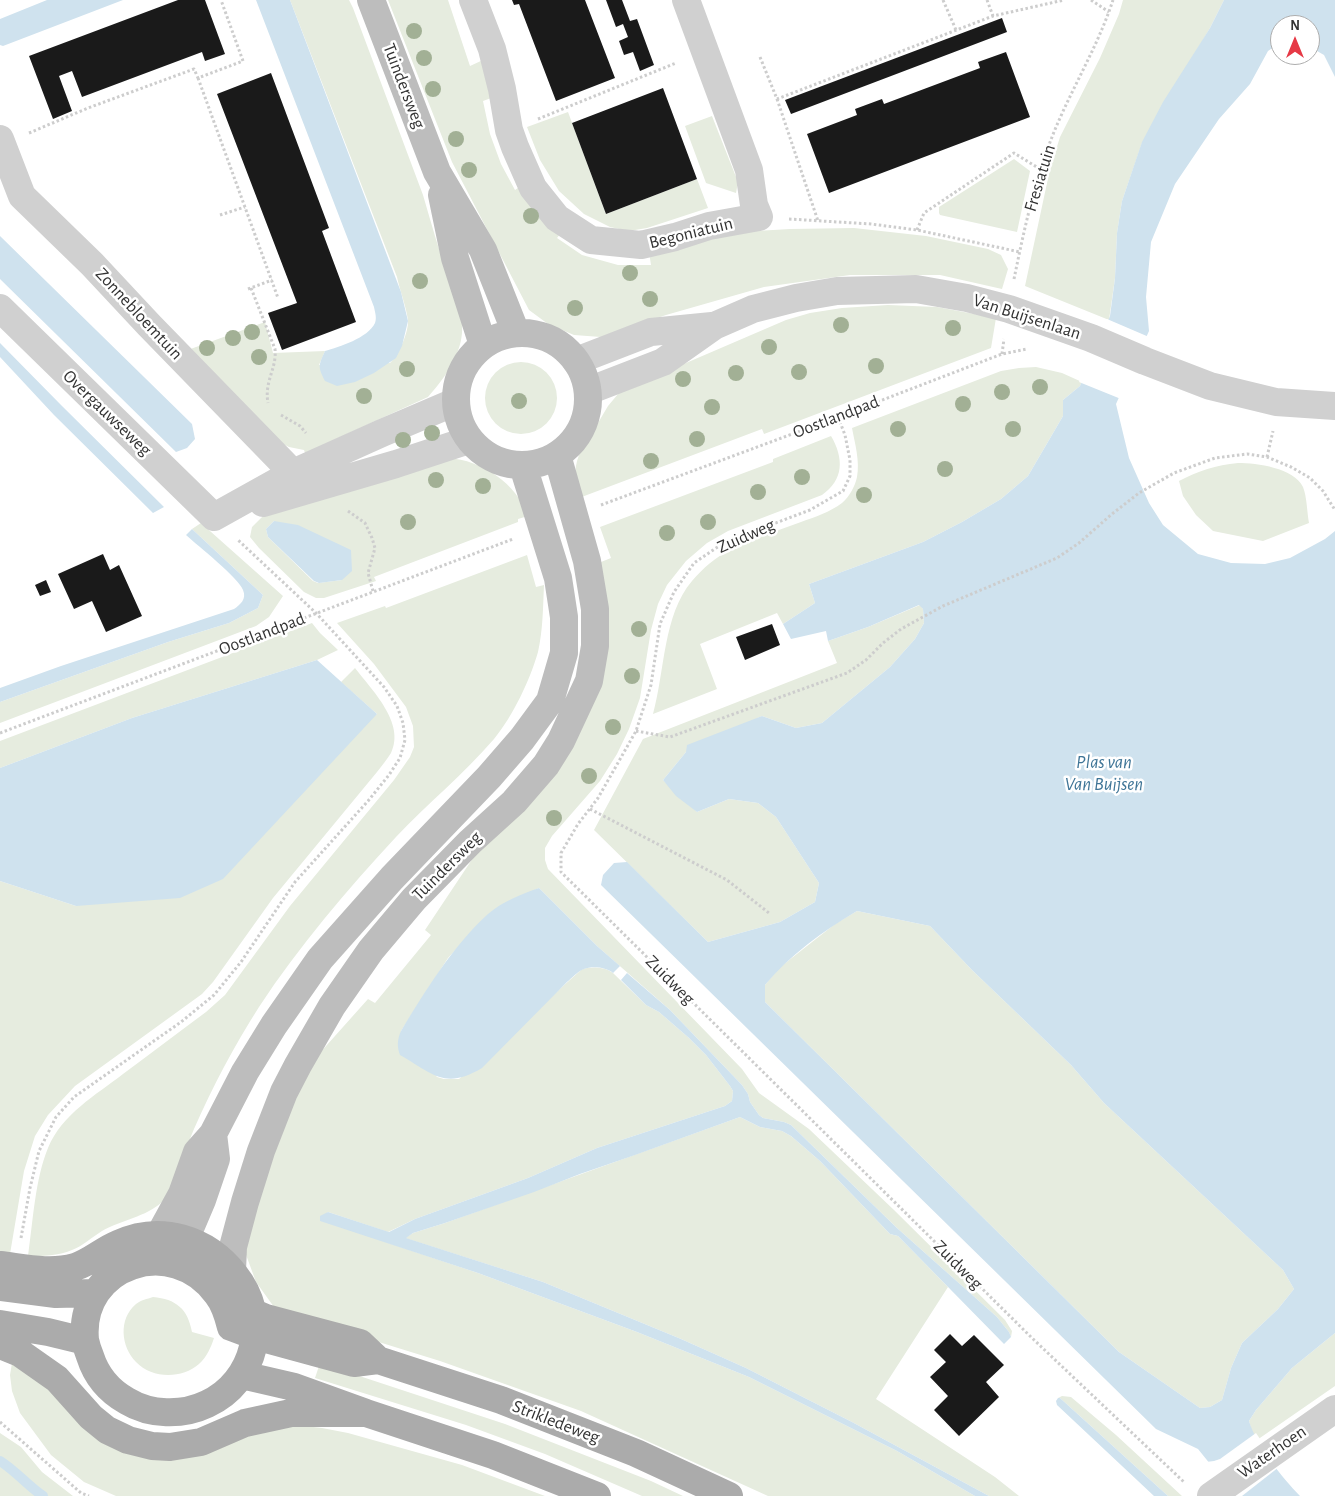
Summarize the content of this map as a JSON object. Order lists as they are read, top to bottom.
{
  "streets": {
    "main road": ["Tuindersweg", "Strikledeweg"],
    "street": [
      "Begoniatuin",
      "Zonnebloemtuin",
      "Van Buijsenlaan",
      "Overgauwseweg",
      "Waterhoen"
    ],
    "path": ["Fresiatuin", "Oostlandpad", "Zuidweg"]
  },
  "crossings": [
    ["Tuindersweg", "Van Buijsenlaan"],
    ["Tuindersweg", "Strikledeweg"],
    ["Fresiatuin", "Van Buijsenlaan"],
    ["Fresiatuin", "Oostlandpad"],
    ["Oostlandpad", "Zuidweg"],
    ["Zuidweg", "Waterhoen"]
  ],
  "water": ["Plas van Van Buijsen"],
  "north": "top"
}
